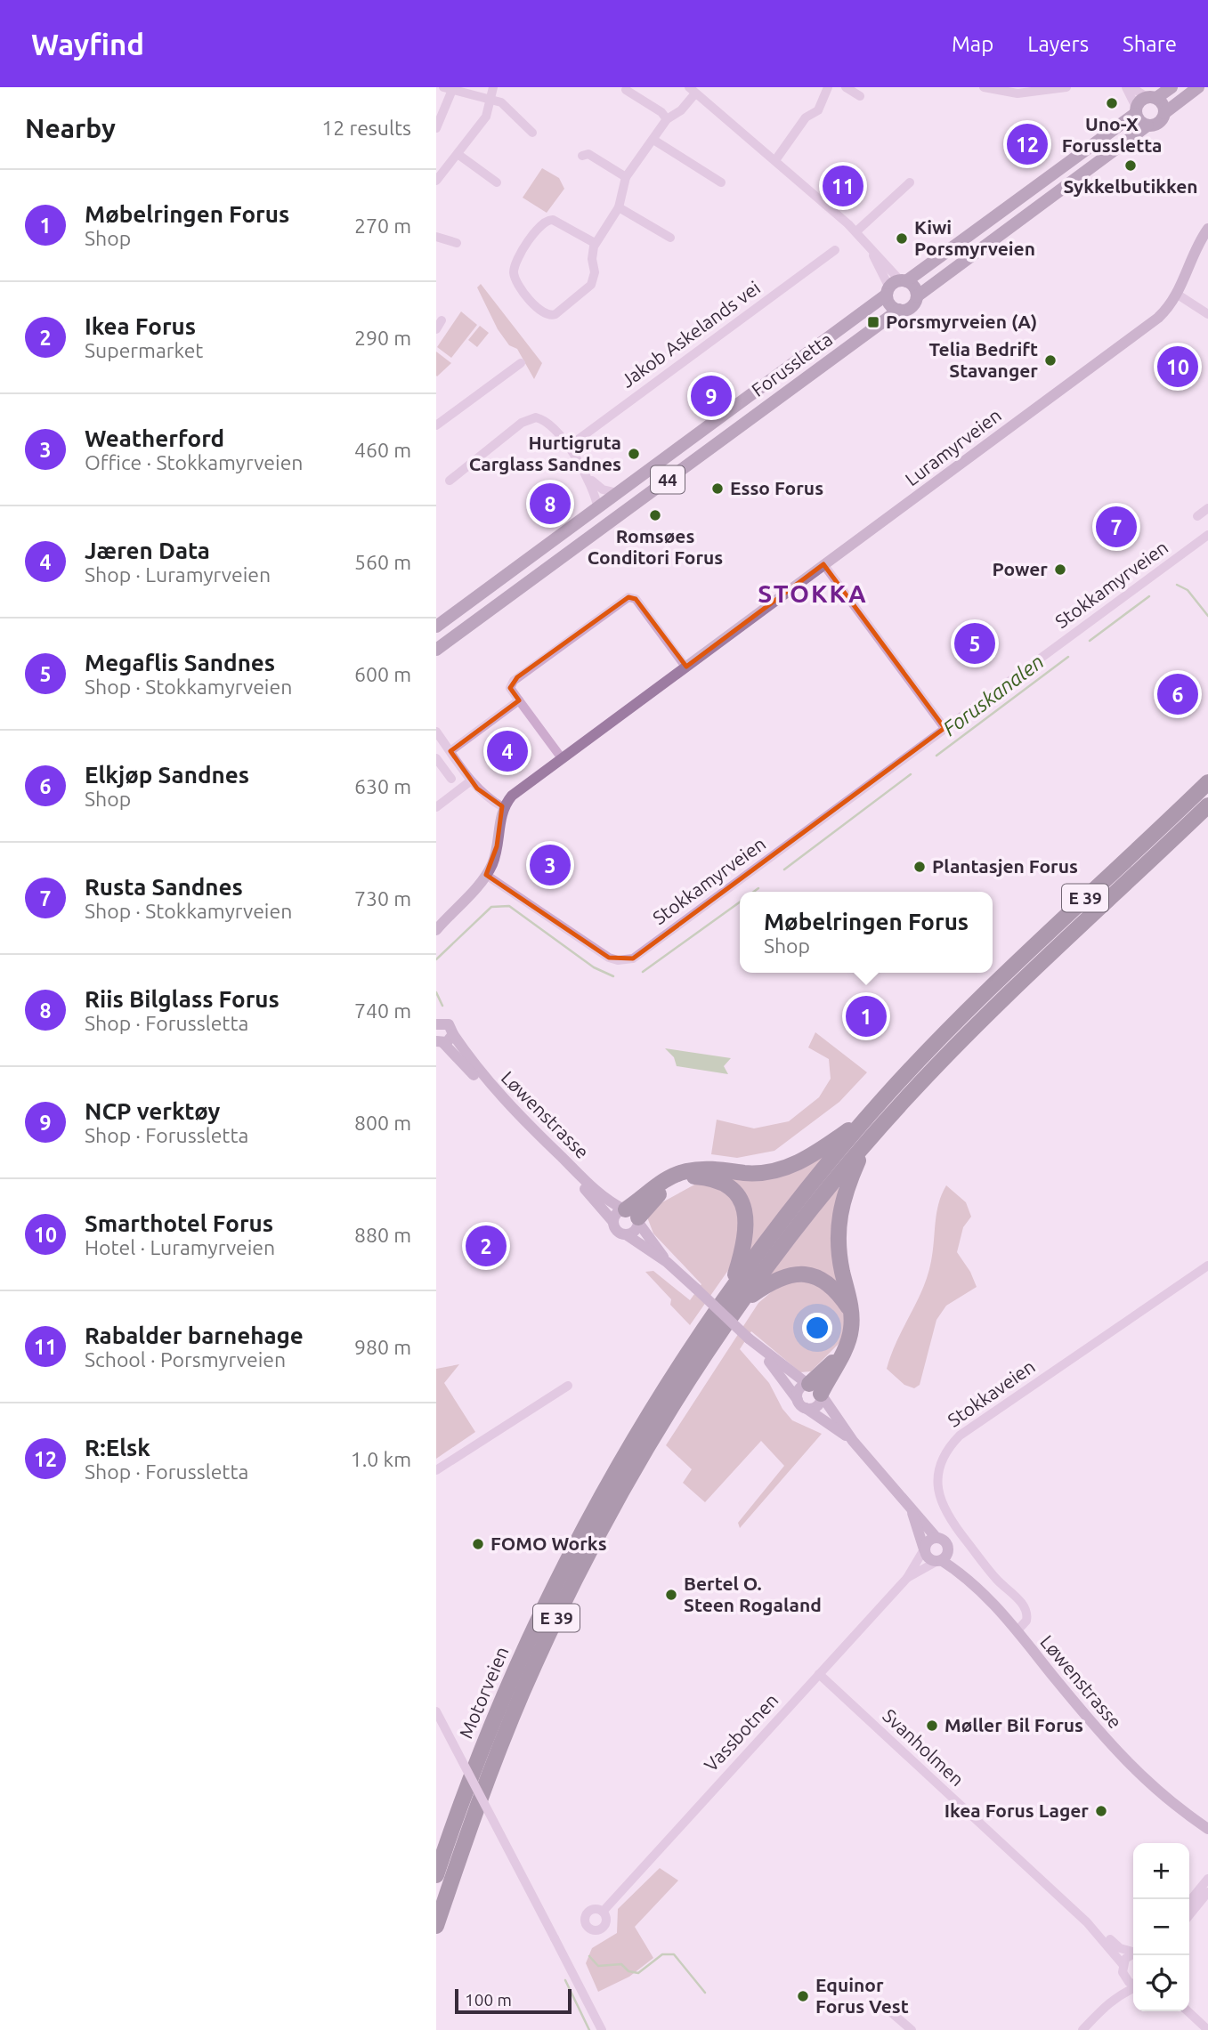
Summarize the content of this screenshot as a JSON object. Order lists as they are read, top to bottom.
{
  "streets": {
    "highway": ["E 39", "Motorveien"],
    "main road": [
      "Forussletta",
      "Luramyrveien",
      "44",
      "Løwenstrasse"
    ],
    "street": [
      "Jakob Askelands vei",
      "Stokkamyrveien",
      "Stokkaveien",
      "Vassbotnen",
      "Svanholmen"
    ]
  },
  "crossings": [
    ["Forussletta", "44"],
    ["E 39", "Løwenstrasse"],
    ["E 39", "Motorveien"],
    ["Løwenstrasse", "Stokkaveien"],
    ["Løwenstrasse", "Vassbotnen"],
    ["Vassbotnen", "Svanholmen"]
  ],
  "districts": ["STOKKA"],
  "water": ["Foruskanalen"],
  "places": {
    "other": [
      "Uno-X Forussletta",
      "Sykkelbutikken",
      "Kiwi Porsmyrveien",
      "Telia Bedrift Stavanger",
      "Hurtigruta Carglass Sandnes",
      "Esso Forus",
      "Romsøes Conditori Forus",
      "Power",
      "Plantasjen Forus",
      "FOMO Works",
      "Bertel O. Steen Rogaland",
      "Møller Bil Forus",
      "Ikea Forus Lager",
      "Equinor Forus Vest"
    ],
    "transit": ["Porsmyrveien (A)"]
  },
  "scale_bar": "100 m",
  "page": {
    "header": "Wayfind",
    "nav": ["Map", "Layers", "Share"],
    "heading": ["Nearby", "12 results"],
    "pins": [
      "12",
      "11",
      "10",
      "9",
      "8",
      "7",
      "5",
      "6",
      "4",
      "3",
      "1",
      "2"
    ],
    "list": [
      {
        "mark": "1",
        "name": "Møbelringen Forus",
        "note": "Shop",
        "value": "270 m"
      },
      {
        "mark": "2",
        "name": "Ikea Forus",
        "note": "Supermarket",
        "value": "290 m"
      },
      {
        "mark": "3",
        "name": "Weatherford",
        "note": "Office · Stokkamyrveien",
        "value": "460 m"
      },
      {
        "mark": "4",
        "name": "Jæren Data",
        "note": "Shop · Luramyrveien",
        "value": "560 m"
      },
      {
        "mark": "5",
        "name": "Megaflis Sandnes",
        "note": "Shop · Stokkamyrveien",
        "value": "600 m"
      },
      {
        "mark": "6",
        "name": "Elkjøp Sandnes",
        "note": "Shop",
        "value": "630 m"
      },
      {
        "mark": "7",
        "name": "Rusta Sandnes",
        "note": "Shop · Stokkamyrveien",
        "value": "730 m"
      },
      {
        "mark": "8",
        "name": "Riis Bilglass Forus",
        "note": "Shop · Forussletta",
        "value": "740 m"
      },
      {
        "mark": "9",
        "name": "NCP verktøy",
        "note": "Shop · Forussletta",
        "value": "800 m"
      },
      {
        "mark": "10",
        "name": "Smarthotel Forus",
        "note": "Hotel · Luramyrveien",
        "value": "880 m"
      },
      {
        "mark": "11",
        "name": "Rabalder barnehage",
        "note": "School · Porsmyrveien",
        "value": "980 m"
      },
      {
        "mark": "12",
        "name": "R:Elsk",
        "note": "Shop · Forussletta",
        "value": "1.0 km"
      }
    ],
    "popup": ["Møbelringen Forus", "Shop"],
    "map_buttons": ["+", "−"],
    "scale": "100 m"
  }
}
